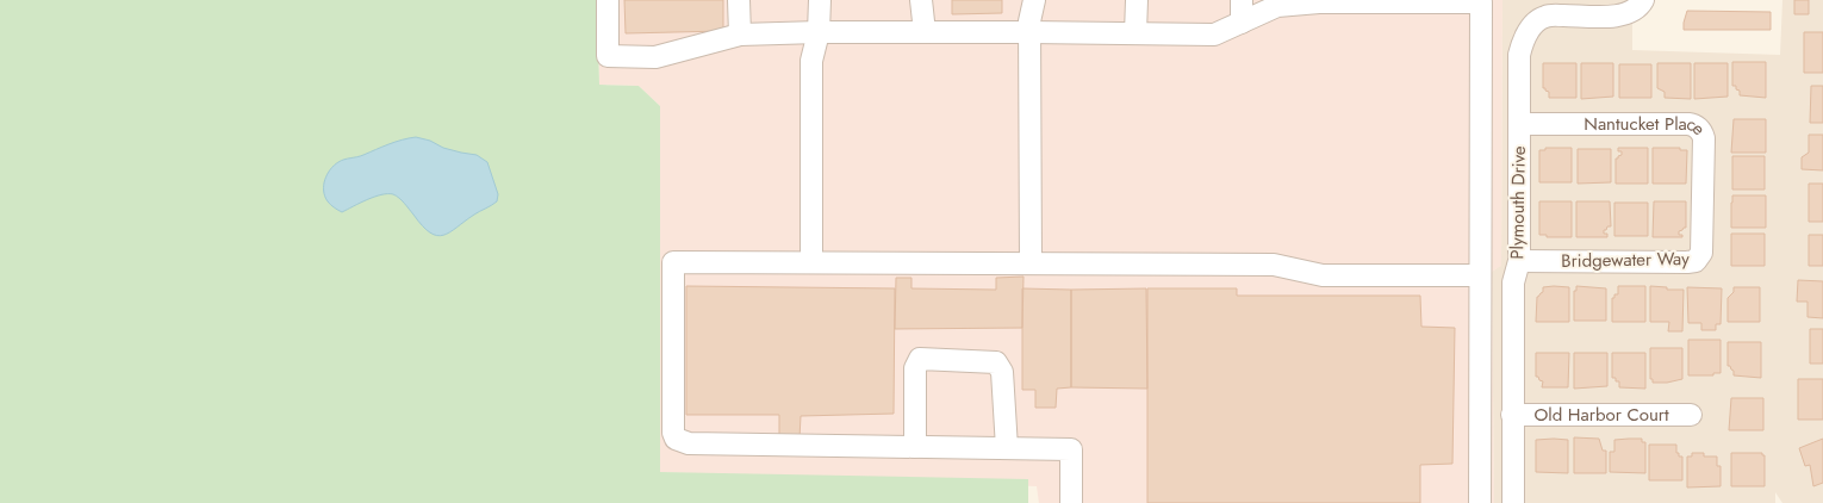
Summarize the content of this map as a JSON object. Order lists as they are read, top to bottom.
{
  "streets": {
    "street": [
      "Nantucket Place",
      "Plymouth Drive",
      "Bridgewater Way",
      "Old Harbor Court"
    ]
  },
  "crossings": [
    ["Nantucket Place", "Plymouth Drive"],
    ["Nantucket Place", "Bridgewater Way"],
    ["Plymouth Drive", "Bridgewater Way"],
    ["Plymouth Drive", "Old Harbor Court"]
  ]
}
